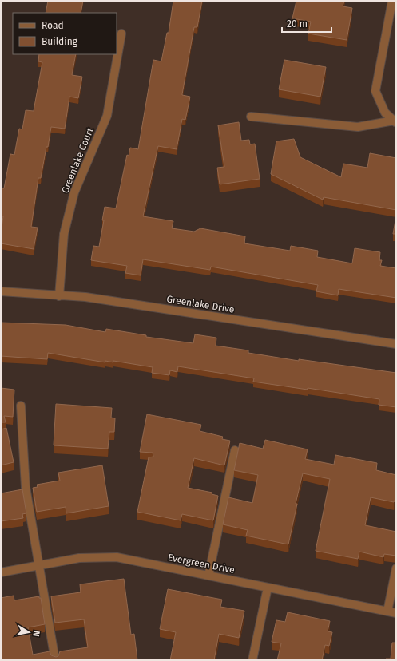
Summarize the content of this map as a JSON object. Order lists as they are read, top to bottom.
{
  "streets": {
    "street": ["Greenlake Court", "Greenlake Drive", "Evergreen Drive"]
  },
  "crossings": [
    ["Greenlake Court", "Greenlake Drive"]
  ],
  "legend": ["Road", "Building"],
  "scale_bar": "20 m",
  "north": "right"
}
